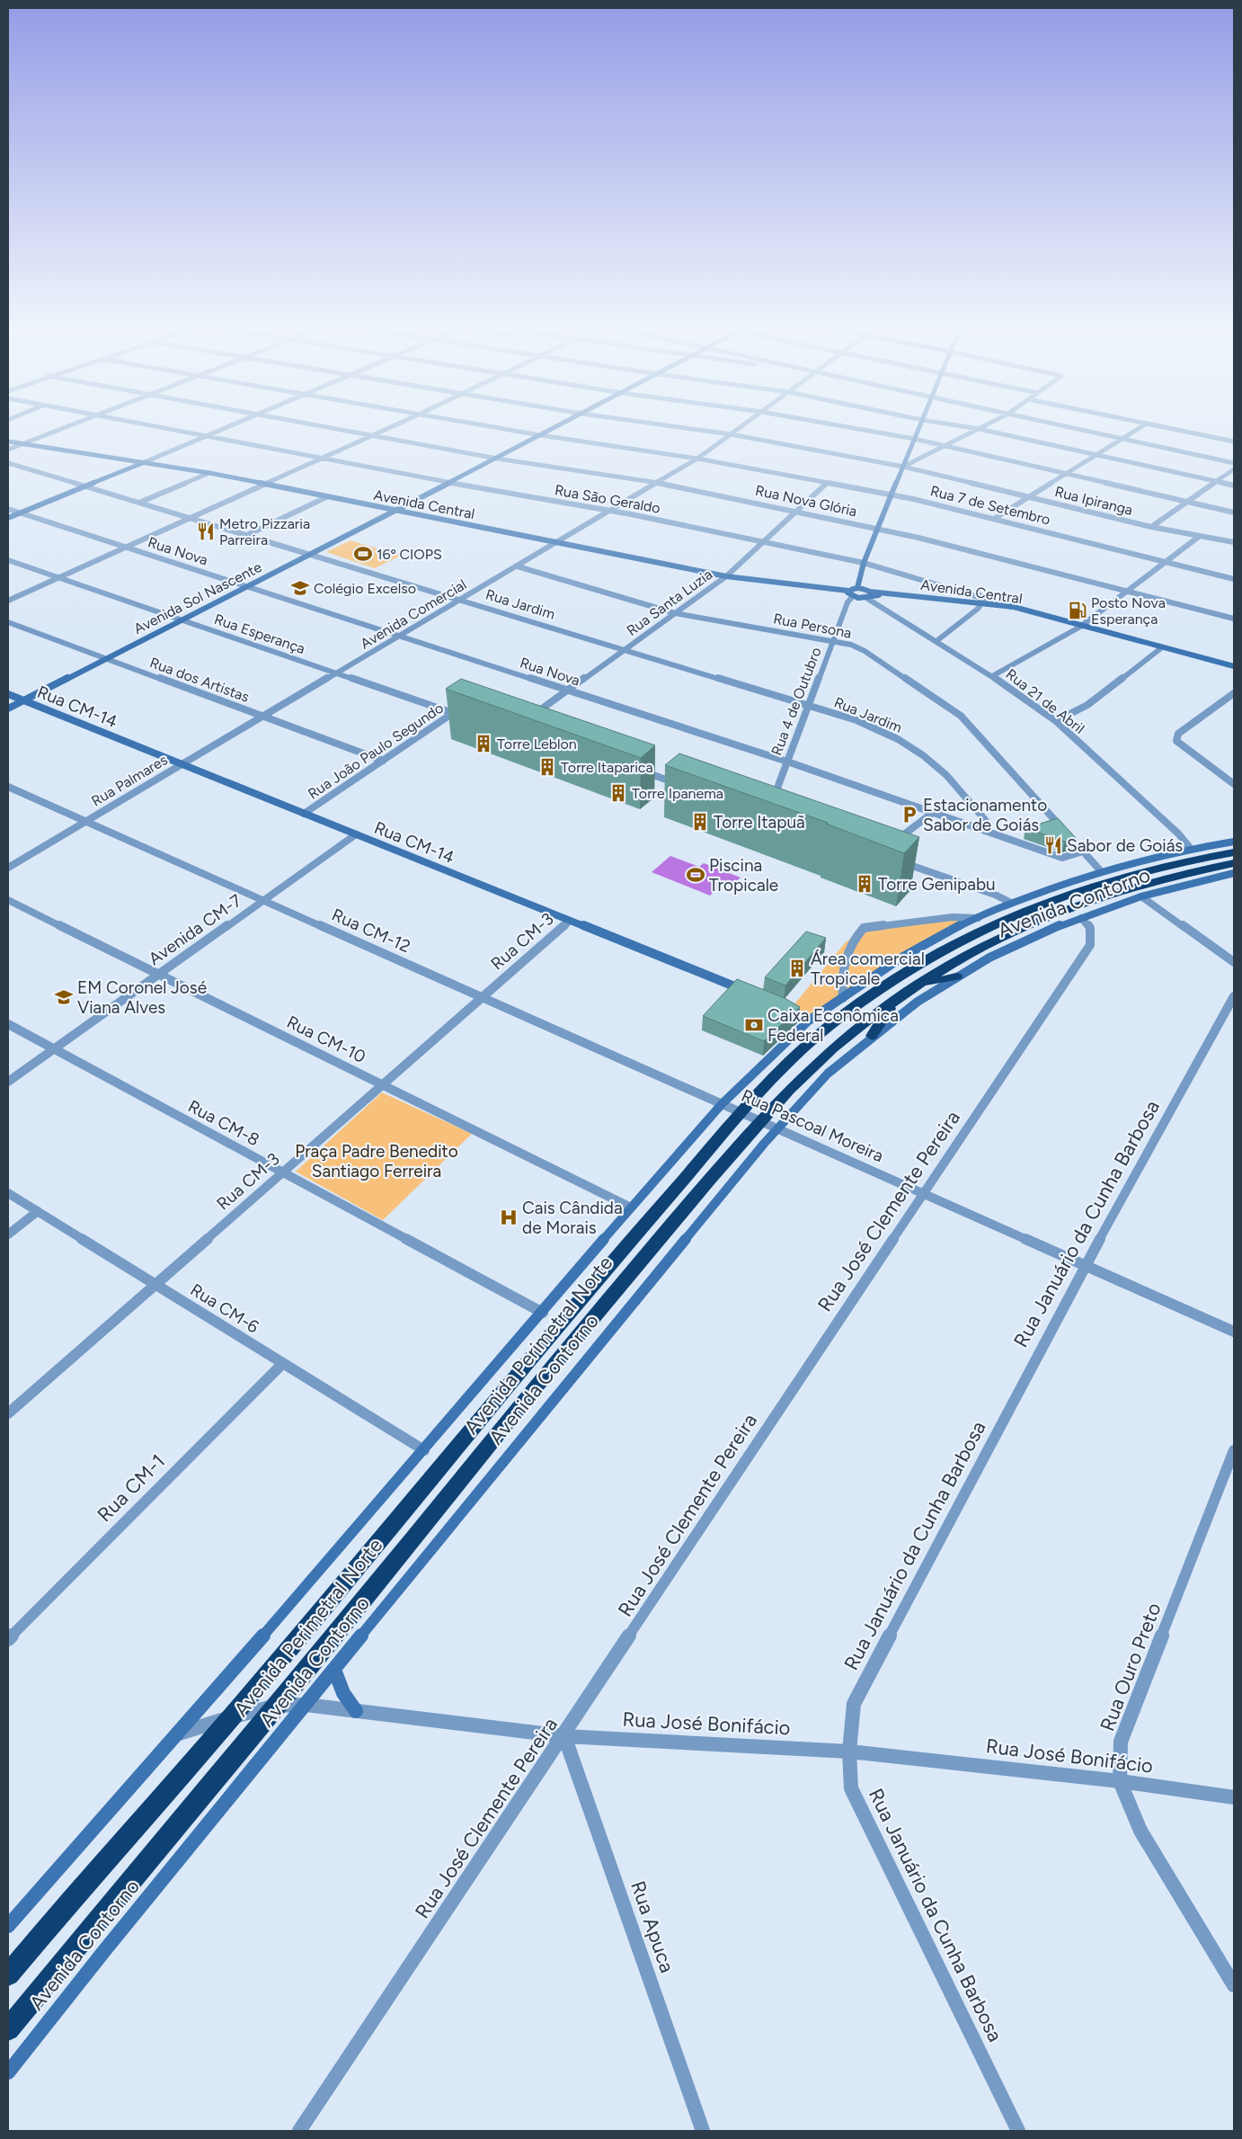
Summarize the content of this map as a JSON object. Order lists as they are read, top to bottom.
{
  "streets": {
    "highway": ["Avenida Perimetral Norte"],
    "street": [
      "Rua São Geraldo",
      "Rua Nova Glória",
      "Rua Ipiranga",
      "Avenida Central",
      "Rua 7 de Setembro",
      "Rua Nova",
      "Avenida Sol Nascente",
      "Rua Santa Luzia",
      "Rua Jardim",
      "Avenida Comercial",
      "Rua Persona",
      "Rua Esperança",
      "Rua dos Artistas",
      "Rua 4 de Outubro",
      "Rua 21 de Abril",
      "Rua CM-14",
      "Rua João Paulo Segundo",
      "Rua Palmares",
      "Avenida Contorno",
      "Avenida CM-7",
      "Rua CM-12",
      "Rua CM-3",
      "Rua CM-10",
      "Rua CM-8",
      "Rua Pascoal Moreira",
      "Rua José Clemente Pereira",
      "Rua Januário da Cunha Barbosa",
      "Rua CM-6",
      "Rua CM-1",
      "Rua Ouro Preto",
      "Rua José Bonifácio",
      "Rua Apuca"
    ]
  },
  "crossings": [
    ["Rua São Geraldo", "Avenida Central"],
    ["Rua São Geraldo", "Avenida Sol Nascente"],
    ["Rua São Geraldo", "Rua Santa Luzia"],
    ["Rua São Geraldo", "Avenida Comercial"],
    ["Rua Nova Glória", "Avenida Sol Nascente"],
    ["Rua Nova Glória", "Rua Santa Luzia"],
    ["Rua Nova Glória", "Avenida Comercial"],
    ["Rua Ipiranga", "Avenida Comercial"],
    ["Avenida Central", "Avenida Sol Nascente"],
    ["Avenida Central", "Rua Santa Luzia"],
    ["Avenida Central", "Avenida Comercial"],
    ["Avenida Central", "Rua 4 de Outubro"],
    ["Avenida Central", "Rua 21 de Abril"],
    ["Rua 7 de Setembro", "Avenida Sol Nascente"],
    ["Rua 7 de Setembro", "Rua Santa Luzia"],
    ["Rua 7 de Setembro", "Avenida Comercial"],
    ["Rua Nova", "Avenida Sol Nascente"],
    ["Rua Nova", "Rua Santa Luzia"],
    ["Rua Nova", "Rua Jardim"],
    ["Rua Nova", "Avenida Comercial"],
    ["Rua Nova", "Rua Persona"],
    ["Rua Nova", "Rua 4 de Outubro"],
    ["Avenida Sol Nascente", "Rua Jardim"],
    ["Avenida Sol Nascente", "Rua Esperança"],
    ["Avenida Sol Nascente", "Rua dos Artistas"],
    ["Avenida Sol Nascente", "Rua CM-14"],
    ["Rua Santa Luzia", "Rua Jardim"],
    ["Rua Santa Luzia", "Rua Persona"],
    ["Rua Jardim", "Avenida Comercial"],
    ["Rua Jardim", "Rua 4 de Outubro"],
    ["Avenida Comercial", "Rua Persona"],
    ["Avenida Comercial", "Rua Esperança"],
    ["Avenida Comercial", "Rua dos Artistas"],
    ["Avenida Comercial", "Rua Palmares"],
    ["Rua Persona", "Rua 4 de Outubro"],
    ["Rua Persona", "Avenida Contorno"],
    ["Rua Esperança", "Rua João Paulo Segundo"],
    ["Rua dos Artistas", "Rua João Paulo Segundo"],
    ["Rua dos Artistas", "Rua Palmares"],
    ["Rua 21 de Abril", "Avenida Contorno"],
    ["Rua CM-14", "Rua João Paulo Segundo"],
    ["Rua CM-14", "Rua Palmares"],
    ["Rua CM-14", "Avenida CM-7"],
    ["Rua CM-14", "Rua CM-3"],
    ["Rua Palmares", "Rua CM-12"],
    ["Avenida Contorno", "Rua CM-12"],
    ["Avenida Contorno", "Rua CM-10"],
    ["Avenida Contorno", "Rua CM-8"],
    ["Avenida Contorno", "Rua Pascoal Moreira"],
    ["Avenida Contorno", "Rua José Clemente Pereira"],
    ["Avenida Contorno", "Rua CM-6"],
    ["Avenida Contorno", "Rua José Bonifácio"],
    ["Avenida CM-7", "Rua CM-12"],
    ["Avenida CM-7", "Rua CM-10"],
    ["Avenida CM-7", "Rua CM-8"],
    ["Rua CM-12", "Rua CM-3"],
    ["Rua CM-12", "Rua Pascoal Moreira"],
    ["Rua CM-3", "Rua CM-10"],
    ["Rua CM-3", "Rua CM-8"],
    ["Rua CM-3", "Rua CM-6"],
    ["Rua Pascoal Moreira", "Rua José Clemente Pereira"],
    ["Rua Pascoal Moreira", "Rua Januário da Cunha Barbosa"],
    ["Rua Pascoal Moreira", "Avenida Perimetral Norte"],
    ["Rua José Clemente Pereira", "Rua José Bonifácio"],
    ["Rua José Clemente Pereira", "Rua Apuca"],
    ["Rua Januário da Cunha Barbosa", "Rua José Bonifácio"],
    ["Rua CM-6", "Rua CM-1"],
    ["Avenida Perimetral Norte", "Rua José Bonifácio"],
    ["Rua Ouro Preto", "Rua José Bonifácio"],
    ["Rua José Bonifácio", "Rua Apuca"]
  ],
  "parks": ["Praça Padre Benedito Santiago Ferreira"],
  "places": {
    "restaurant": ["Metro Pizzaria Parreira", "Sabor de Goiás"],
    "sports": ["16º CIOPS", "Piscina Tropicale"],
    "school or university": ["Colégio Excelso", "EM Coronel José Viana Alves"],
    "fuel station": ["Posto Nova Esperança"],
    "building": [
      "Torre Leblon",
      "Torre Itaparica",
      "Torre Ipanema",
      "Torre Itapuã",
      "Torre Genipabu",
      "Área comercial Tropicale"
    ],
    "parking": ["Estacionamento Sabor de Goiás"],
    "bank": ["Caixa Econômica Federal"],
    "hospital": ["Cais Cândida de Morais"]
  }
}
